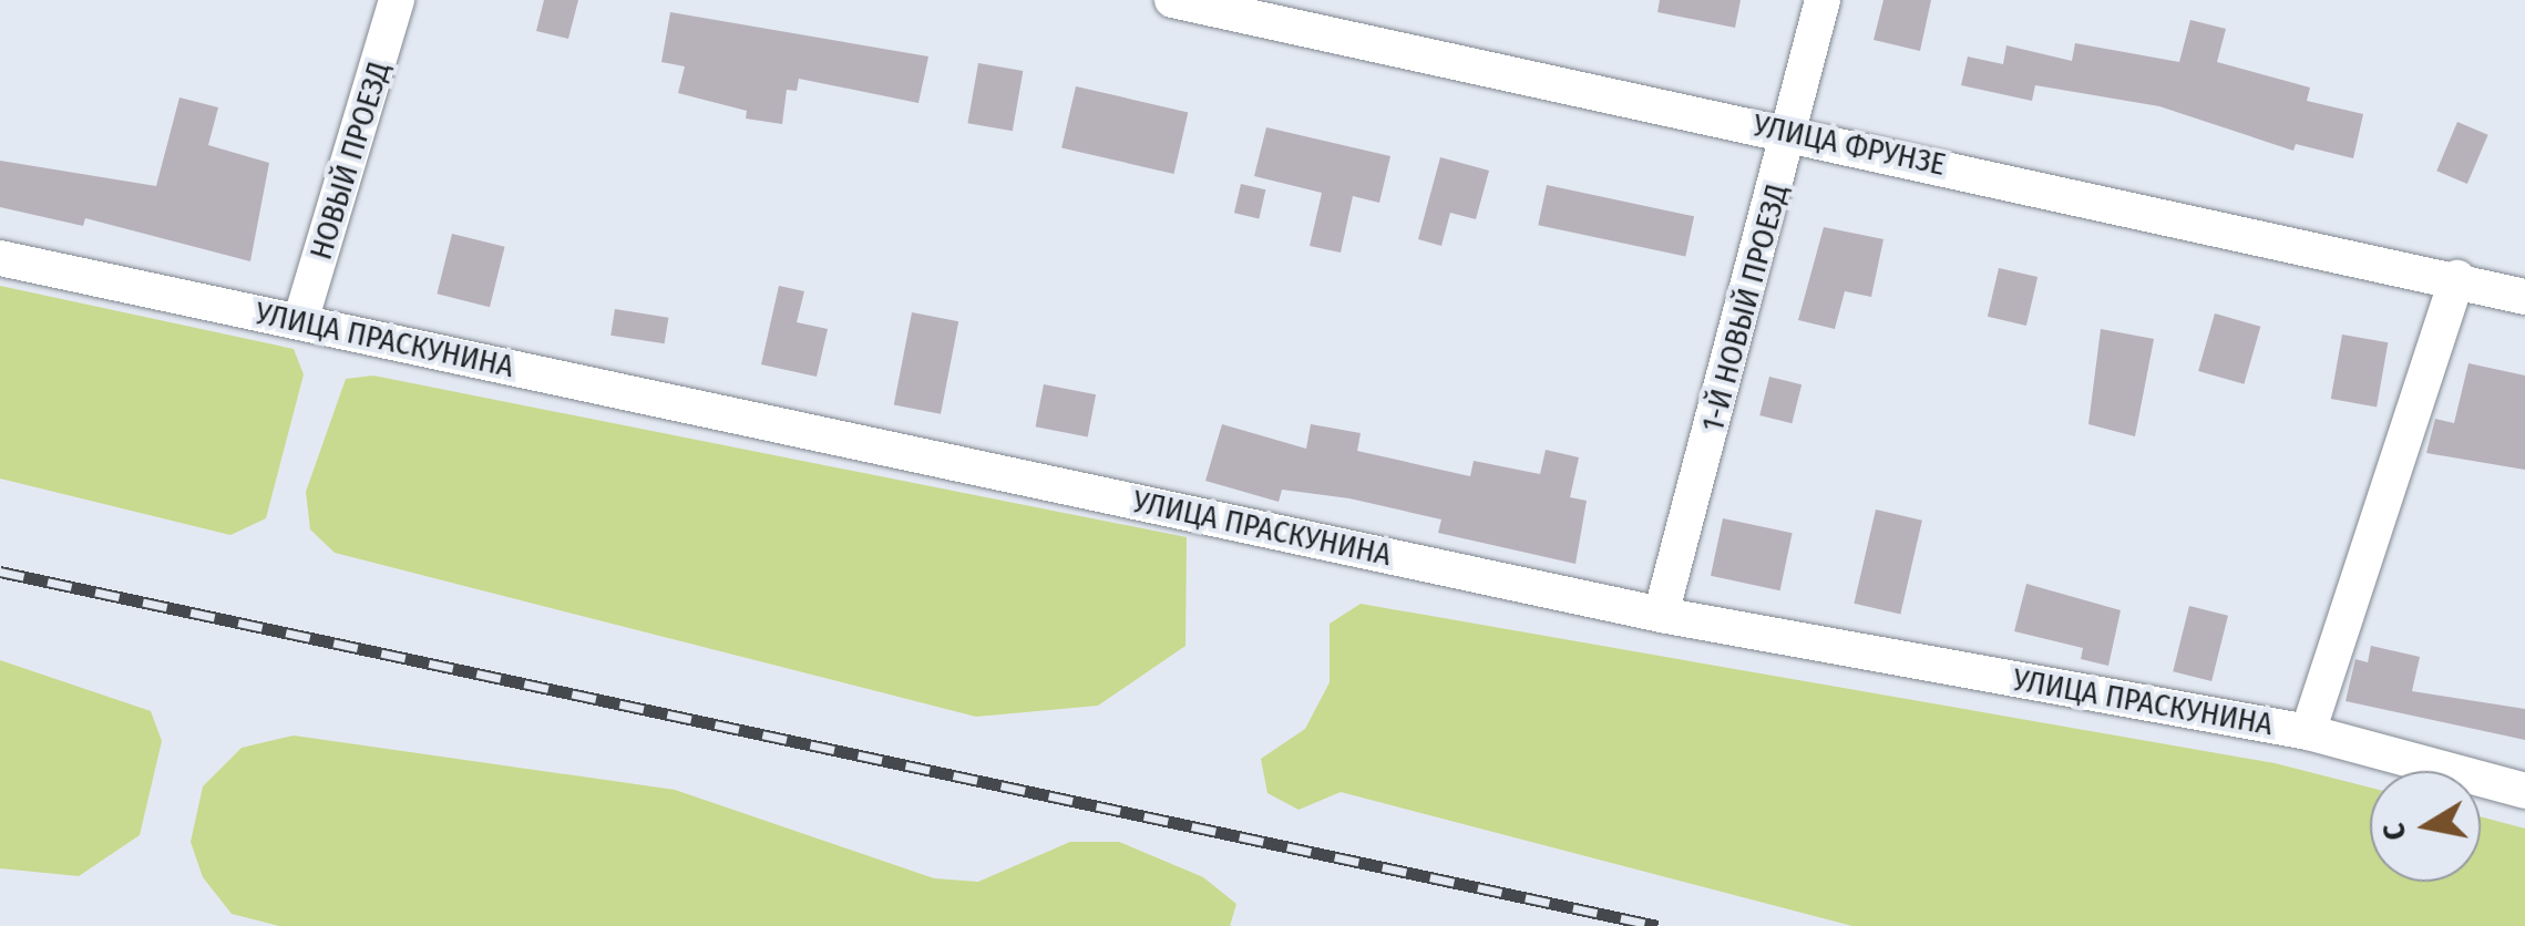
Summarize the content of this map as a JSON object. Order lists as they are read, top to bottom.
{
  "streets": {
    "street": [
      "УЛИЦА ФРУНЗЕ",
      "НОВЫЙ ПРОЕЗД",
      "1-Й НОВЫЙ ПРОЕЗД",
      "УЛИЦА ПРАСКУНИНА"
    ]
  },
  "crossings": [
    ["УЛИЦА ФРУНЗЕ", "1-Й НОВЫЙ ПРОЕЗД"],
    ["НОВЫЙ ПРОЕЗД", "УЛИЦА ПРАСКУНИНА"],
    ["1-Й НОВЫЙ ПРОЕЗД", "УЛИЦА ПРАСКУНИНА"]
  ],
  "north": "left"
}
